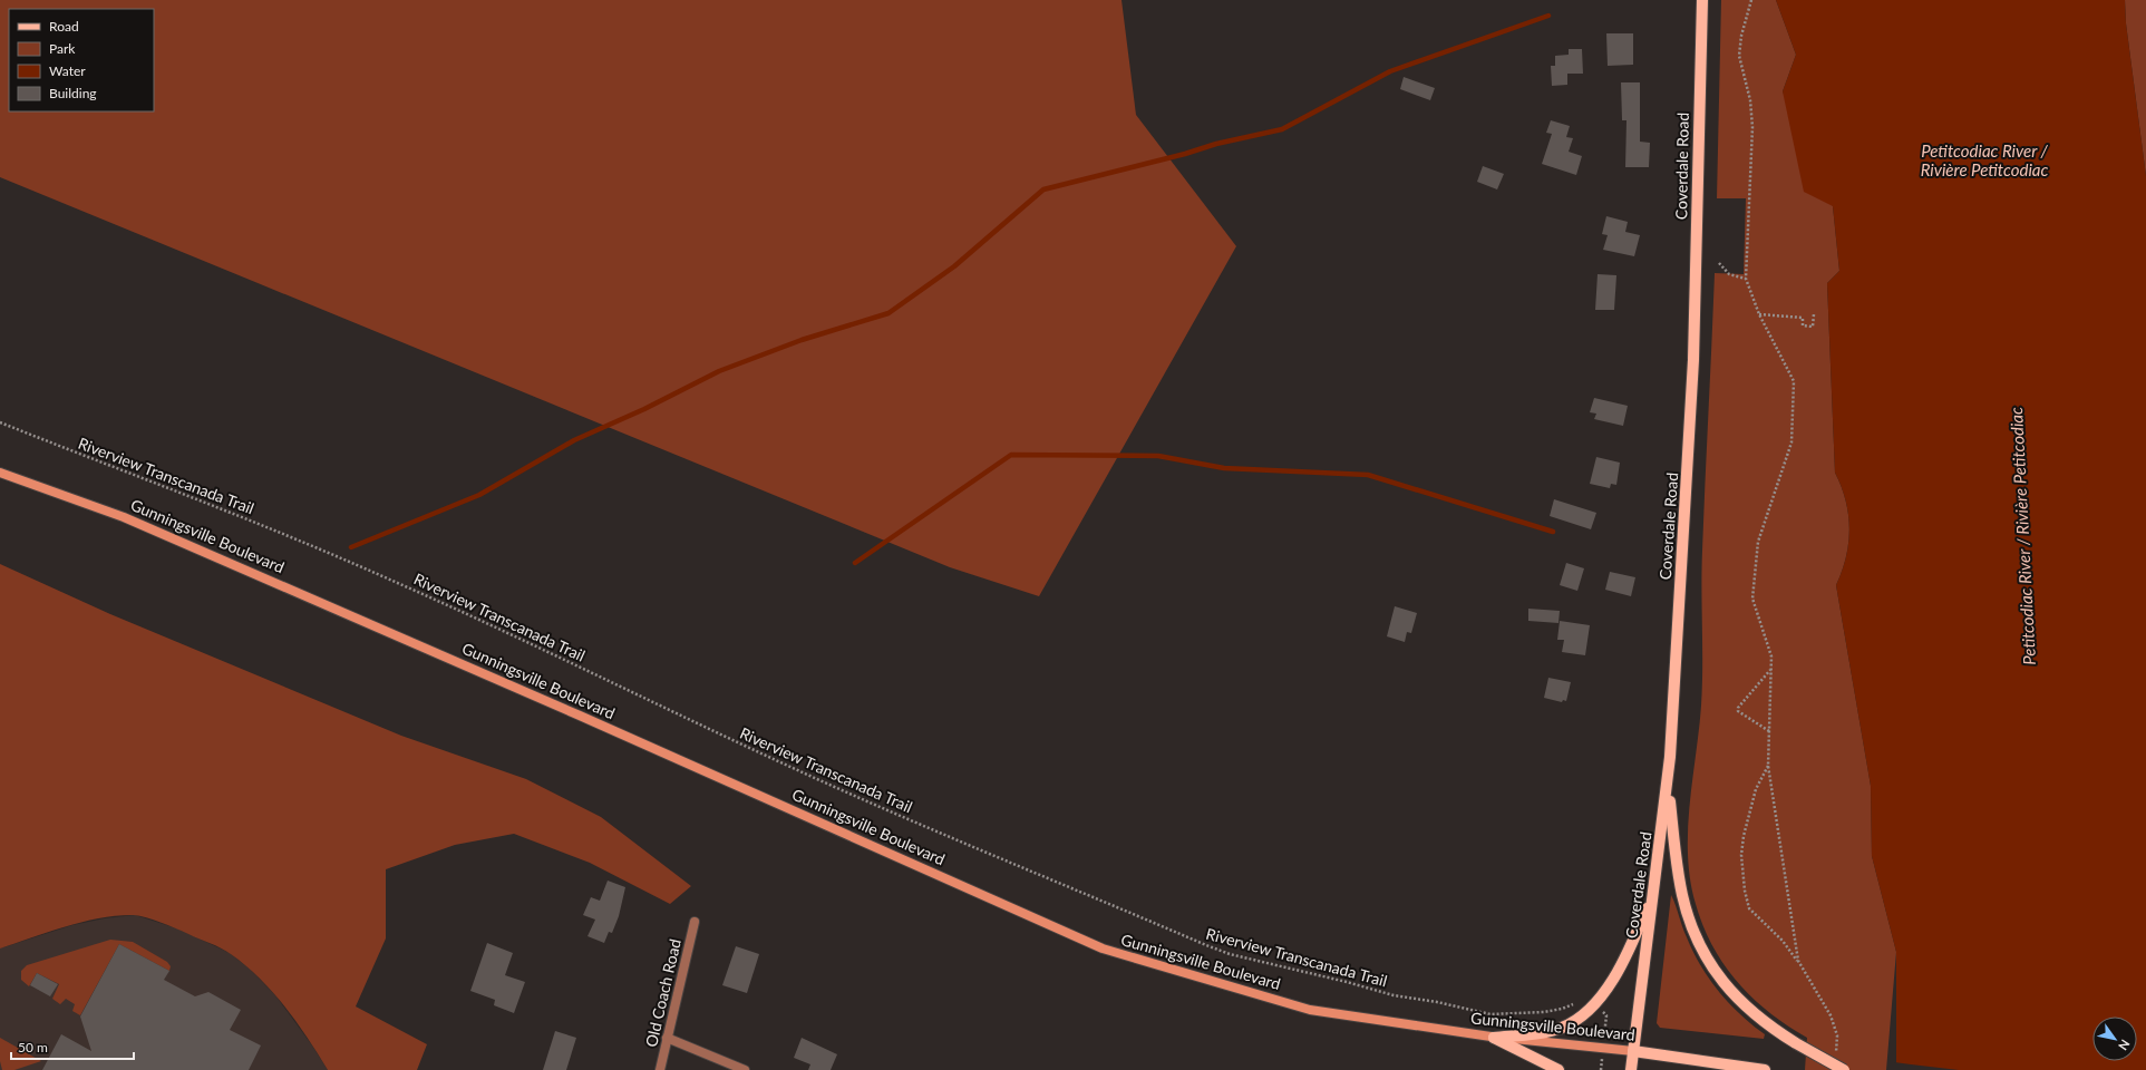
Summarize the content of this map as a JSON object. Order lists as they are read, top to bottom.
{
  "streets": {
    "main road": ["Coverdale Road", "Gunningsville Boulevard"],
    "street": ["Old Coach Road"],
    "path": ["Riverview Transcanada Trail"]
  },
  "crossings": [
    ["Coverdale Road", "Gunningsville Boulevard"]
  ],
  "water": ["Petitcodiac River / Rivière Petitcodiac"],
  "legend": [
    "Road",
    "Park",
    "Water",
    "Building"
  ],
  "scale_bar": "50 m",
  "north": "bottom right"
}
